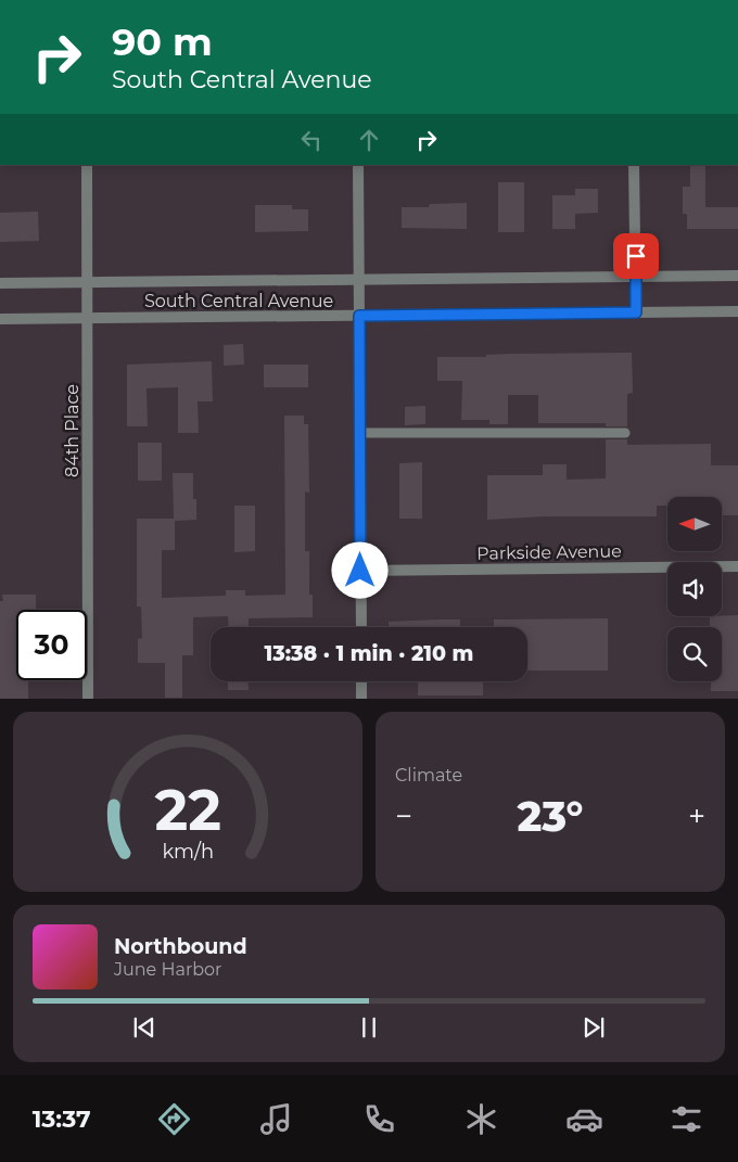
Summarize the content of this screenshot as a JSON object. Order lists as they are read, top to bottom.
{
  "streets": {
    "street": ["South Central Avenue", "84th Place", "Parkside Avenue"]
  },
  "crossings": [
    ["South Central Avenue", "84th Place"]
  ],
  "north": "left",
  "page": {
    "turn": ["90 m", "South Central Avenue"],
    "limit": "30",
    "trip": "13:38 · 1 min · 210 m",
    "tile": "Climate",
    "heat": ["−", "23°", "+"],
    "song": ["Northbound", "June Harbor"],
    "tabs": "13:37",
    "gauge": ["22", "km/h"]
  }
}
